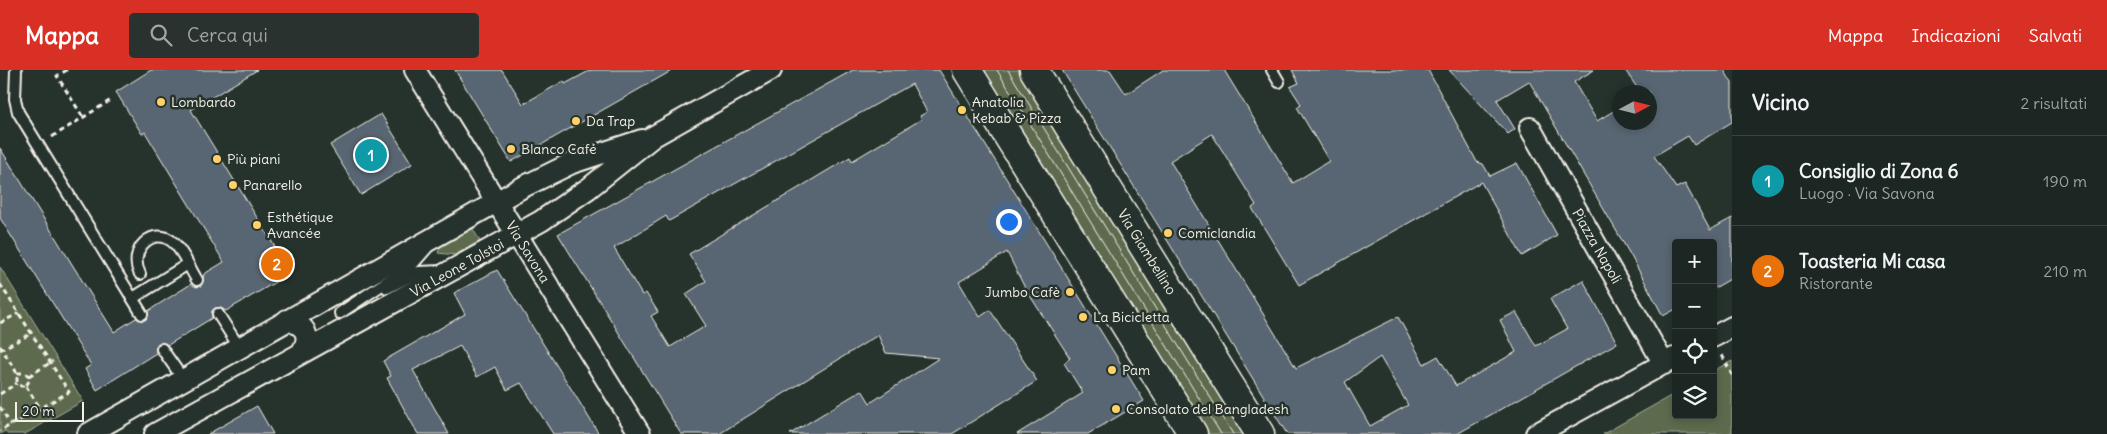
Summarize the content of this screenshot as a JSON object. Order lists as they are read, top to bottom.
{
  "streets": {
    "street": [
      "Piazza Napoli",
      "Via Savona",
      "Via Giambellino",
      "Via Leone Tolstoi"
    ]
  },
  "crossings": [
    ["Via Savona", "Via Leone Tolstoi"]
  ],
  "places": [
    "Lombardo",
    "Anatolia Kebab & Pizza",
    "Da Trap",
    "Blanco Café",
    "Più piani",
    "Panarello",
    "Esthétique Avancée",
    "Comiclandia",
    "Jumbo Cafè",
    "La Bicicletta",
    "Pam",
    "Consolato del Bangladesh"
  ],
  "scale_bar": "20 m",
  "north": "right",
  "page": {
    "header": "Mappa",
    "search": "Cerca qui",
    "nav": ["Mappa", "Indicazioni", "Salvati"],
    "heading": ["Vicino", "2 risultati"],
    "list": [
      {
        "mark": "1",
        "name": "Consiglio di Zona 6",
        "note": "Luogo · Via Savona",
        "value": "190 m"
      },
      {
        "mark": "2",
        "name": "Toasteria Mi casa",
        "note": "Ristorante",
        "value": "210 m"
      }
    ],
    "pins": ["1", "2"],
    "map_buttons": ["+", "−"],
    "scale": "20 m"
  }
}
